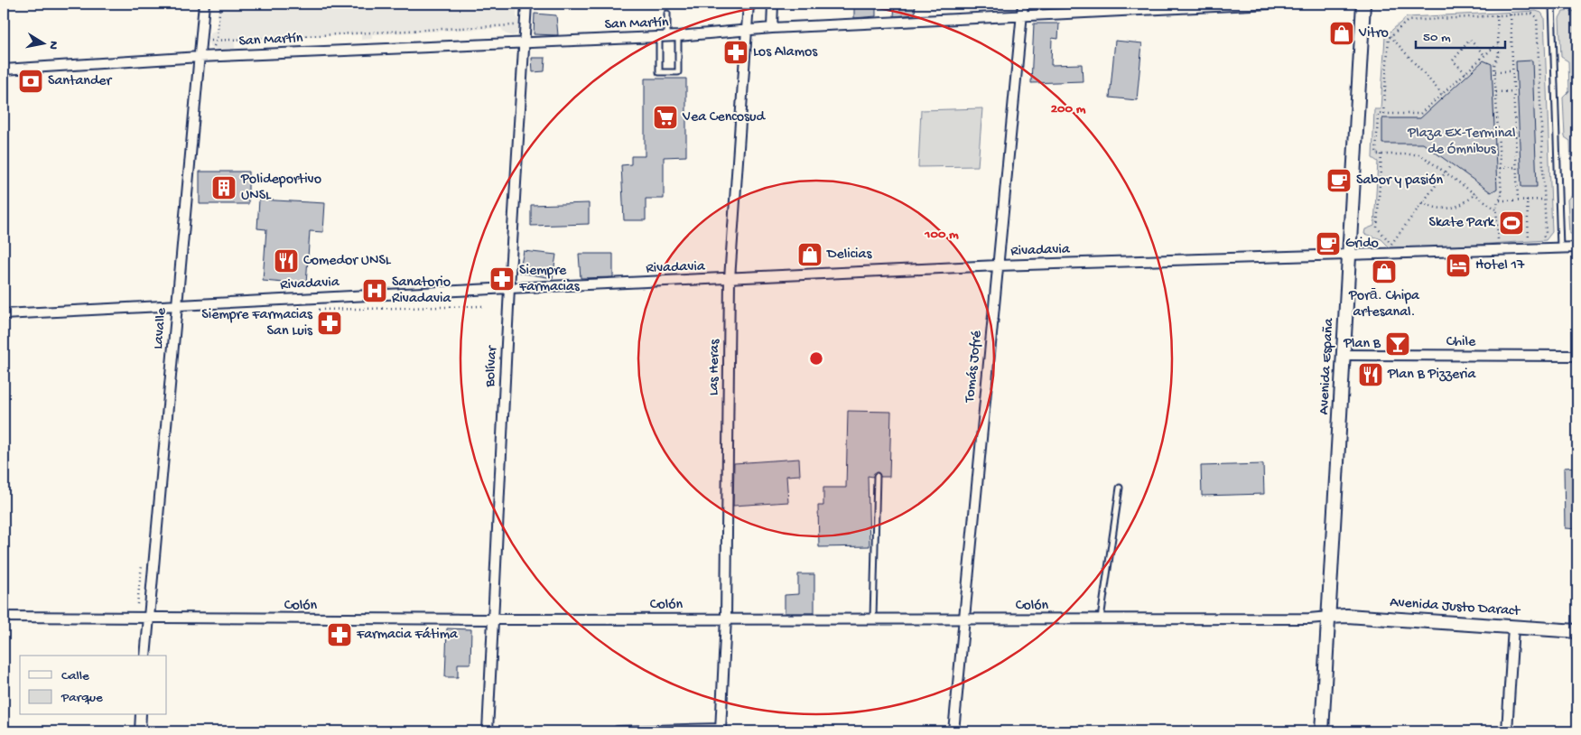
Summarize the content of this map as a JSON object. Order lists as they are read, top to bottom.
{
  "streets": {
    "main road": ["Avenida España", "Avenida Justo Daract"],
    "street": [
      "San Martín",
      "Rivadavia",
      "Lavalle",
      "Chile",
      "Bolívar",
      "Tomás Jofré",
      "Las Heras",
      "Colón"
    ]
  },
  "crossings": [
    ["San Martín", "Lavalle"],
    ["San Martín", "Bolívar"],
    ["San Martín", "Tomás Jofré"],
    ["San Martín", "Las Heras"],
    ["Rivadavia", "Lavalle"],
    ["Rivadavia", "Bolívar"],
    ["Rivadavia", "Tomás Jofré"],
    ["Rivadavia", "Avenida España"],
    ["Rivadavia", "Las Heras"],
    ["Lavalle", "Colón"],
    ["Chile", "Avenida España"],
    ["Bolívar", "Colón"],
    ["Tomás Jofré", "Colón"],
    ["Avenida España", "Colón"],
    ["Avenida España", "Avenida Justo Daract"],
    ["Las Heras", "Colón"],
    ["Colón", "Avenida Justo Daract"]
  ],
  "parks": ["Plaza Ex-Terminal de Ómnibus"],
  "places": {
    "shop": ["Vitro", "Delicias", "Porā. Chipa artesanal."],
    "pharmacy": [
      "Los Alamos",
      "Siempre Farmacias",
      "Siempre Farmacias San Luis",
      "Farmacia Fátima"
    ],
    "bank": ["Santander"],
    "supermarket": ["Vea Cencosud"],
    "cafe": ["Sabor y pasión", "Grido"],
    "building": ["Polideportivo UNSL"],
    "sports": ["Skate Park"],
    "restaurant": ["Comedor UNSL", "Plan B Pizzeria"],
    "hotel": ["Hotel 17"],
    "hospital": ["Sanatorio Rivadavia"],
    "bar": ["Plan B"]
  },
  "legend": ["Calle", "Parque"],
  "scale_bar": "50 m",
  "north": "right",
  "rings": ["200 m", "100 m"]
}
